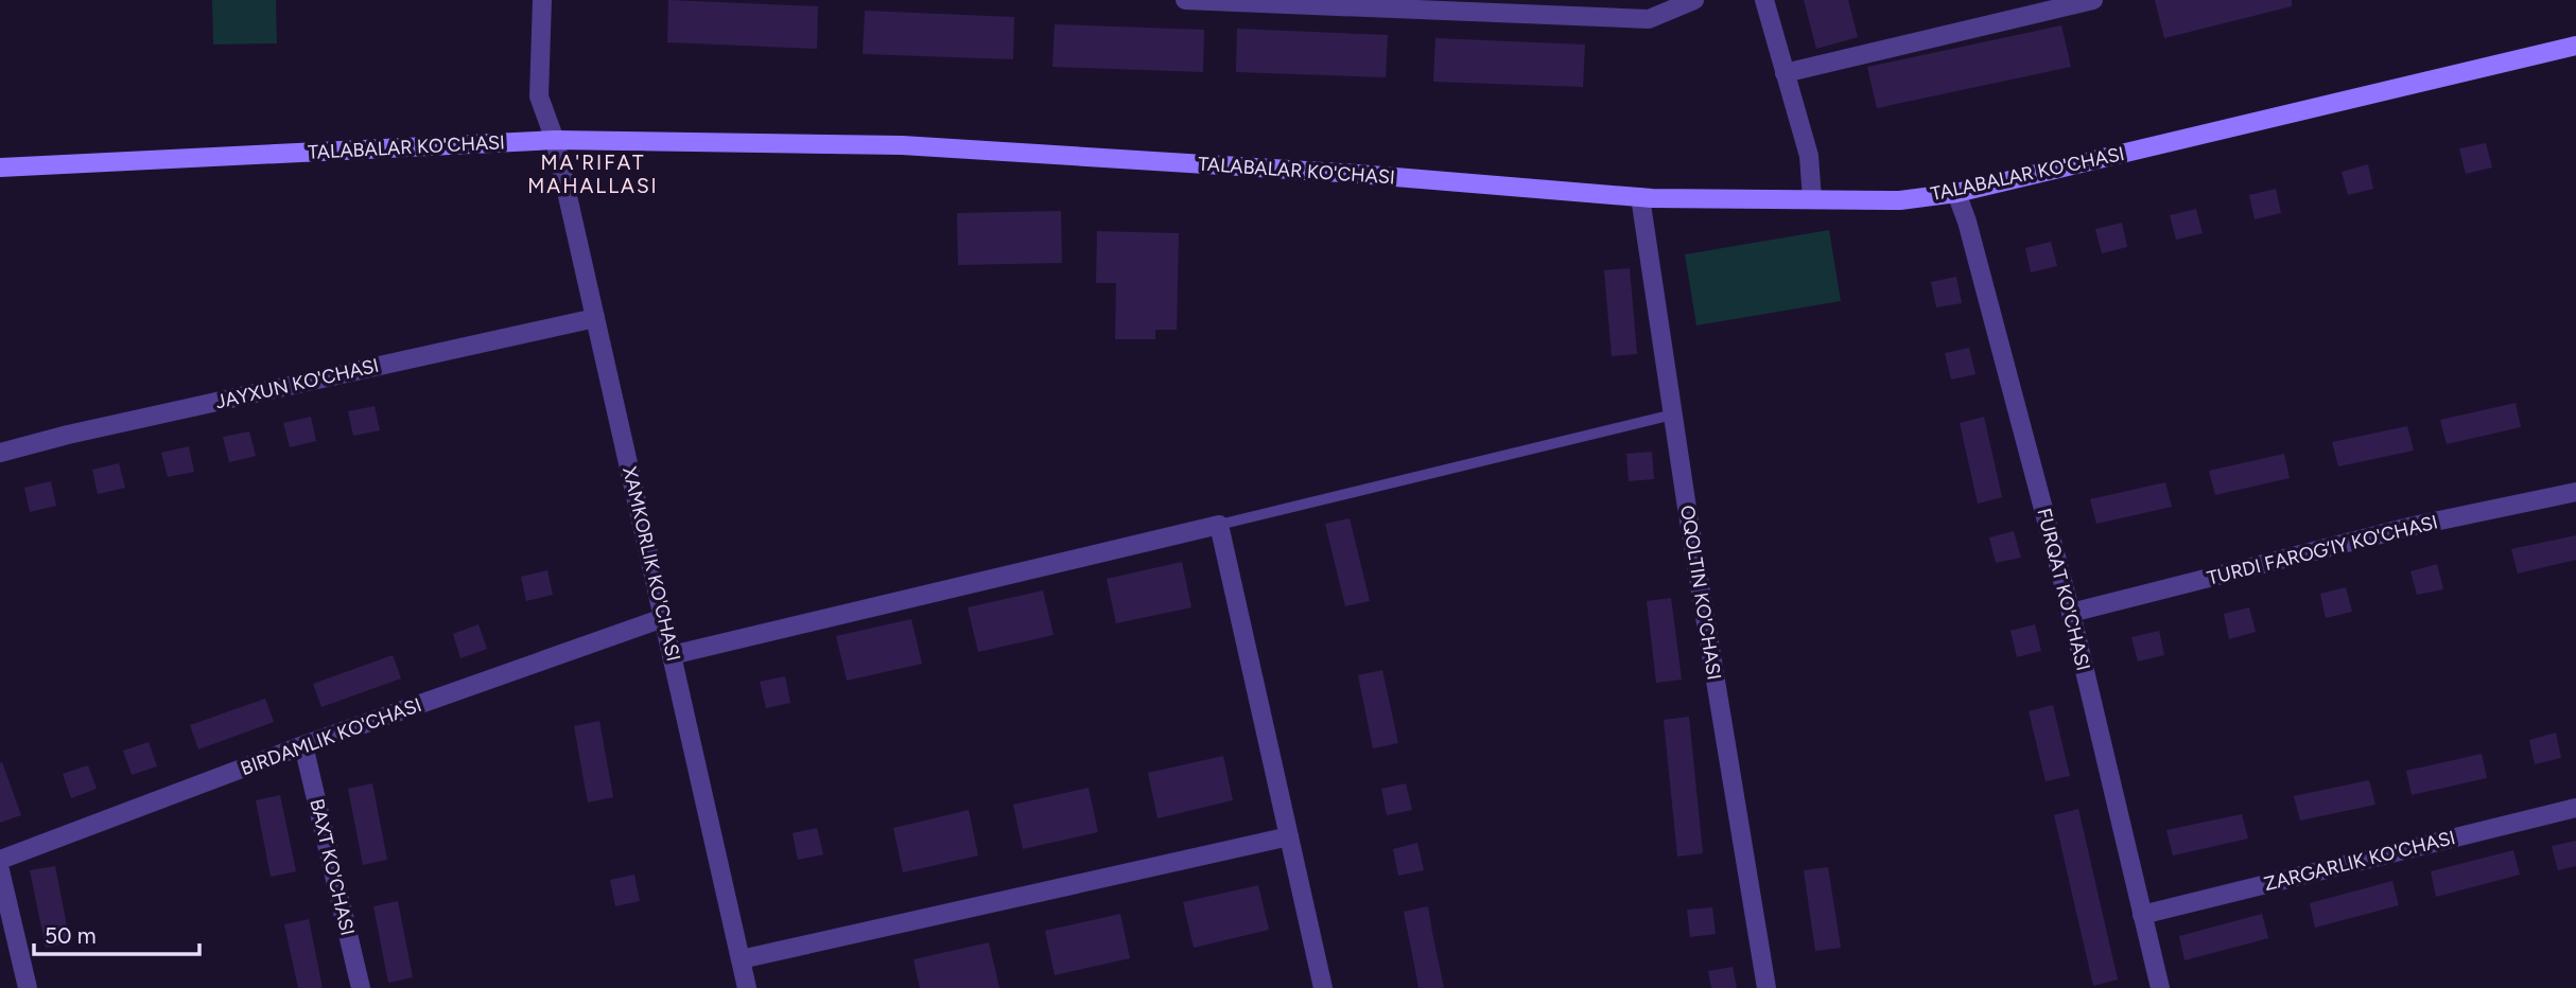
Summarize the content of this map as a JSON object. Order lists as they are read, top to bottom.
{
  "streets": {
    "street": [
      "TALABALAR KO'CHASI",
      "JAYXUN KO'CHASI",
      "TURDI FAROG‘IY KO'CHASI",
      "XAMKORLIK KO'CHASI",
      "FURQAT KO'CHASI",
      "OQOLTIN KO'CHASI",
      "BIRDAMLIK KO'CHASI",
      "ZARGARLIK KO'CHASI",
      "BAXT KO'CHASI"
    ]
  },
  "crossings": [
    ["TALABALAR KO'CHASI", "XAMKORLIK KO'CHASI"],
    ["TALABALAR KO'CHASI", "FURQAT KO'CHASI"],
    ["TALABALAR KO'CHASI", "OQOLTIN KO'CHASI"],
    ["JAYXUN KO'CHASI", "XAMKORLIK KO'CHASI"],
    ["TURDI FAROG‘IY KO'CHASI", "FURQAT KO'CHASI"],
    ["XAMKORLIK KO'CHASI", "BIRDAMLIK KO'CHASI"],
    ["FURQAT KO'CHASI", "ZARGARLIK KO'CHASI"],
    ["BIRDAMLIK KO'CHASI", "BAXT KO'CHASI"]
  ],
  "districts": ["MA'RIFAT MAHALLASI"],
  "scale_bar": "50 m"
}
